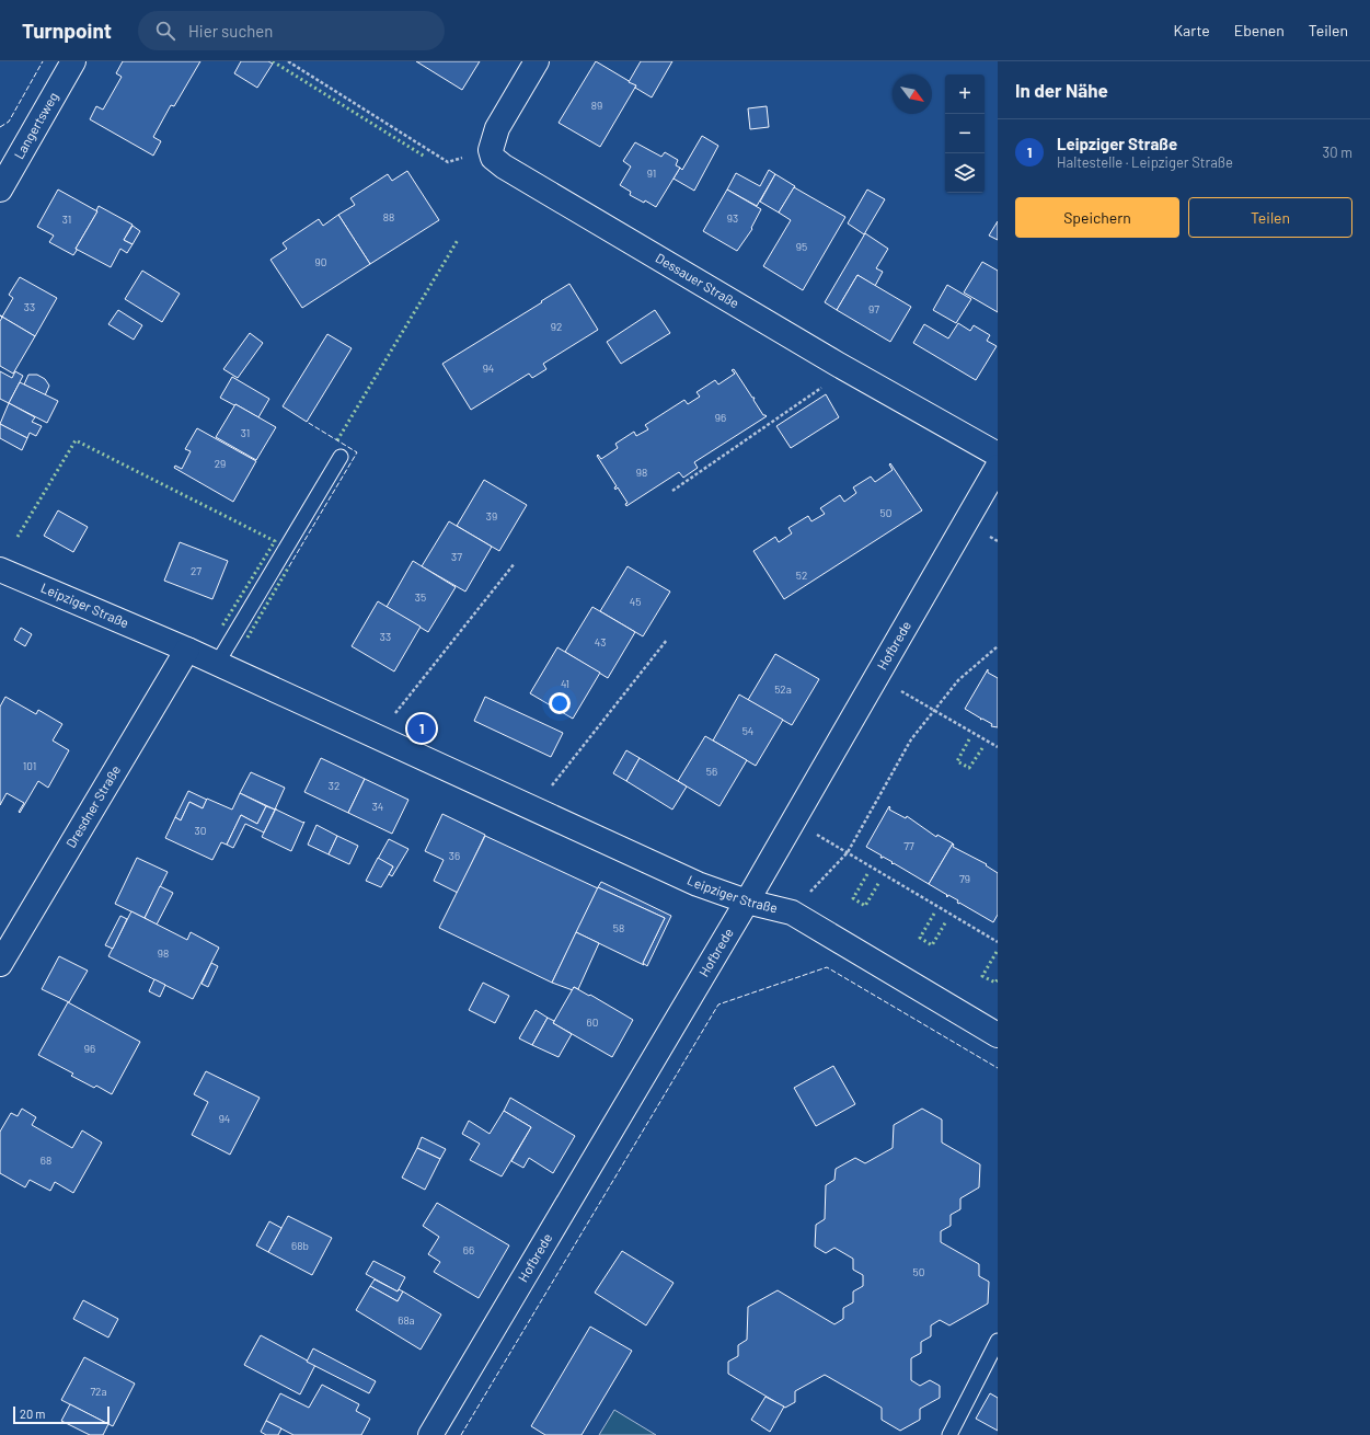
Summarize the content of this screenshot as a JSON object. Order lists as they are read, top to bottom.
{
  "streets": {
    "street": [
      "Langertsweg",
      "Dessauer Straße",
      "Leipziger Straße",
      "Hofbrede",
      "Dresdner Straße"
    ]
  },
  "crossings": [
    ["Leipziger Straße", "Hofbrede"],
    ["Leipziger Straße", "Dresdner Straße"]
  ],
  "house_numbers": [
    "89",
    "91",
    "88",
    "93",
    "31",
    "95",
    "90",
    "33",
    "97",
    "92",
    "94",
    "96",
    "31",
    "29",
    "98",
    "50",
    "39",
    "37",
    "27",
    "52",
    "35",
    "45",
    "33",
    "43",
    "41",
    "52a",
    "54",
    "101",
    "56",
    "32",
    "34",
    "30",
    "77",
    "36",
    "79",
    "58",
    "98",
    "60",
    "96",
    "94",
    "68",
    "68b",
    "66",
    "50",
    "68a",
    "72a"
  ],
  "scale_bar": "20 m",
  "north": "bottom right",
  "page": {
    "header": "Turnpoint",
    "search": "Hier suchen",
    "nav": ["Karte", "Ebenen", "Teilen"],
    "heading": "In der Nähe",
    "map_buttons": ["+", "−"],
    "list": [
      {
        "mark": "1",
        "name": "Leipziger Straße",
        "note": "Haltestelle · Leipziger Straße",
        "value": "30 m"
      }
    ],
    "buttons": ["Speichern", "Teilen"],
    "pins": "1",
    "scale": "20 m"
  }
}
